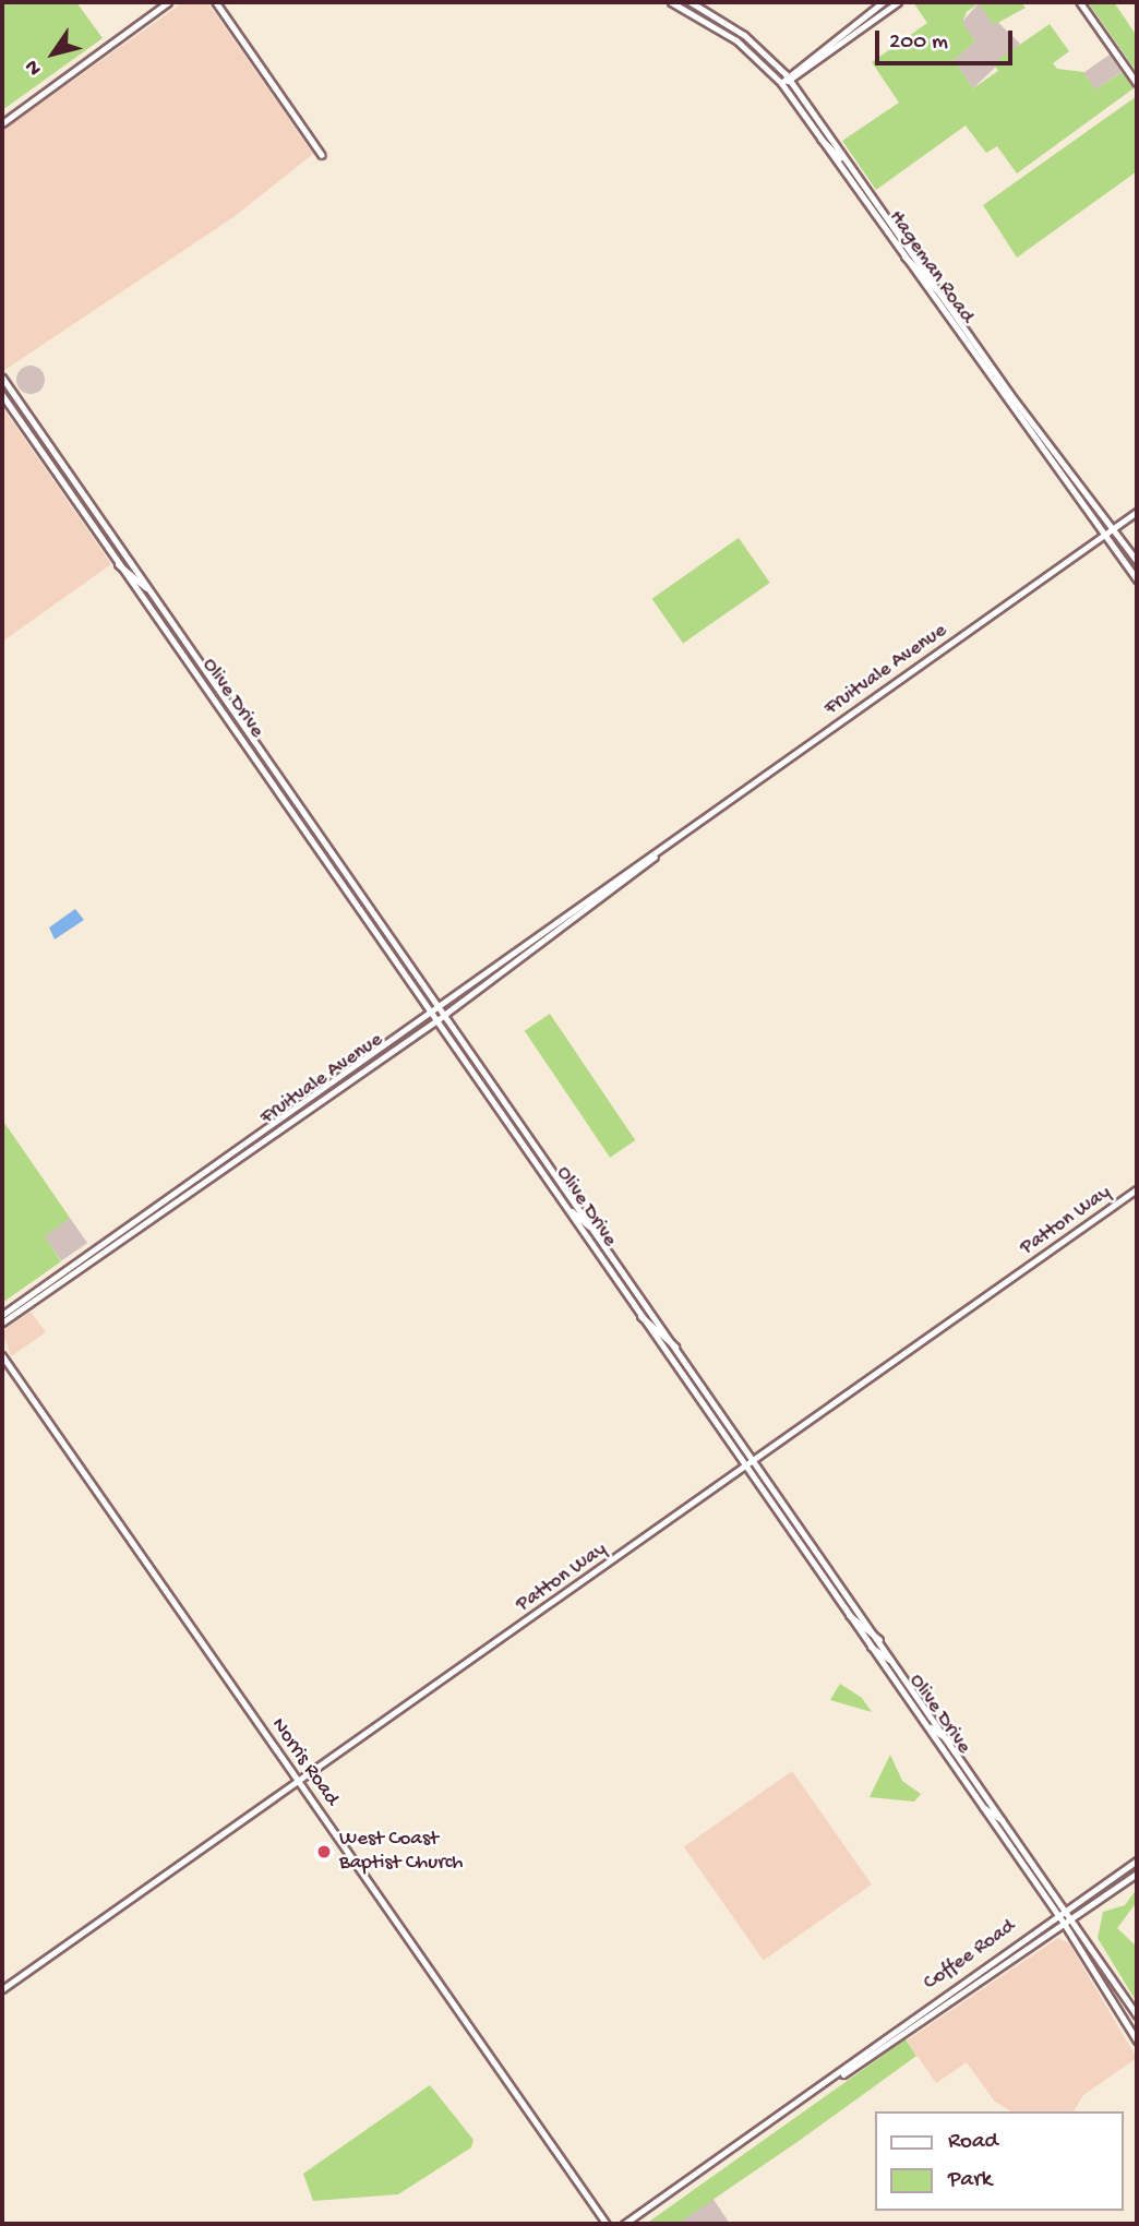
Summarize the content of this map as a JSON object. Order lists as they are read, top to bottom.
{
  "streets": {
    "main road": [
      "Hageman Road",
      "Fruitvale Avenue",
      "Olive Drive",
      "Coffee Road"
    ],
    "street": ["Patton Way", "Norris Road"]
  },
  "crossings": [
    ["Hageman Road", "Fruitvale Avenue"],
    ["Fruitvale Avenue", "Olive Drive"],
    ["Olive Drive", "Patton Way"],
    ["Olive Drive", "Coffee Road"],
    ["Patton Way", "Norris Road"]
  ],
  "places": ["West Coast Baptist Church"],
  "legend": ["Road", "Park"],
  "scale_bar": "200 m",
  "north": "bottom left"
}
